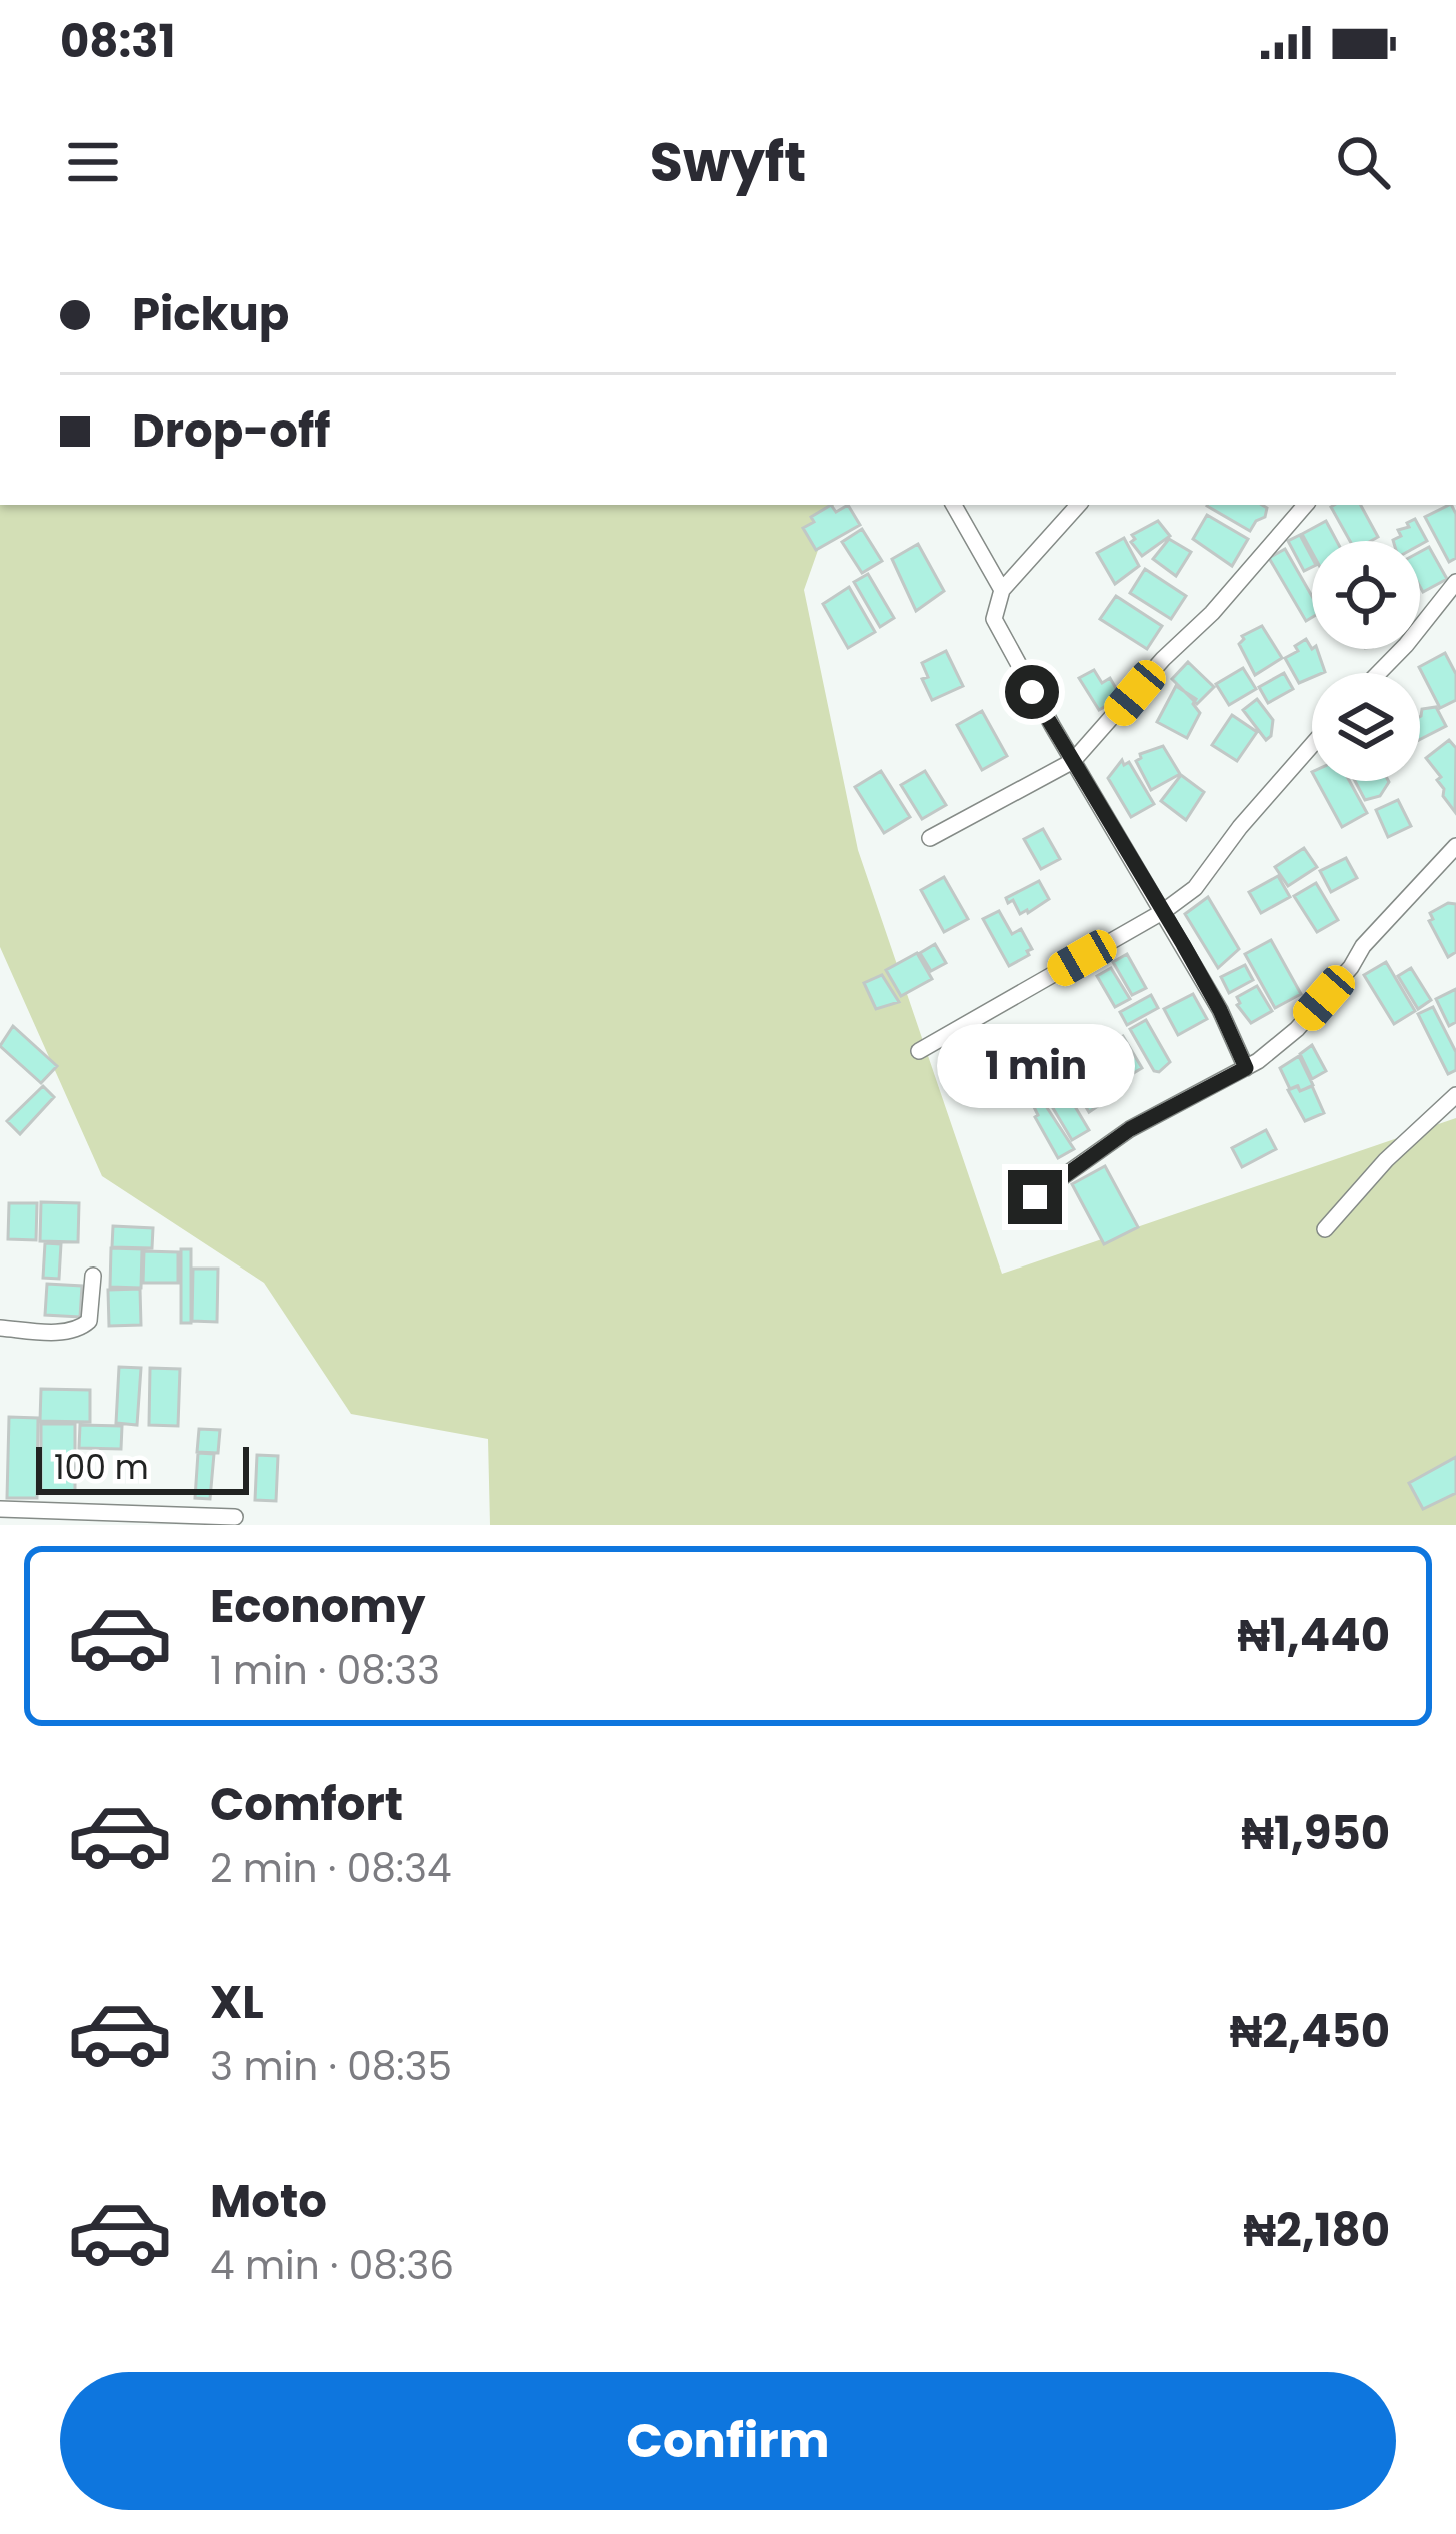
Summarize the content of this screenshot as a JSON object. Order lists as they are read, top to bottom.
{
  "scale_bar": "100 m",
  "page": {
    "status": "08:31",
    "header": "Swyft",
    "banner": ["Pickup", "Drop-off"],
    "bubble": "1 min",
    "scale": "100 m",
    "list": [
      {
        "name": "Economy",
        "note": "1 min · 08:33",
        "value": "₦1,440"
      },
      {
        "name": "Comfort",
        "note": "2 min · 08:34",
        "value": "₦1,950"
      },
      {
        "name": "XL",
        "note": "3 min · 08:35",
        "value": "₦2,450"
      },
      {
        "name": "Moto",
        "note": "4 min · 08:36",
        "value": "₦2,180"
      }
    ],
    "buttons": "Confirm"
  }
}
